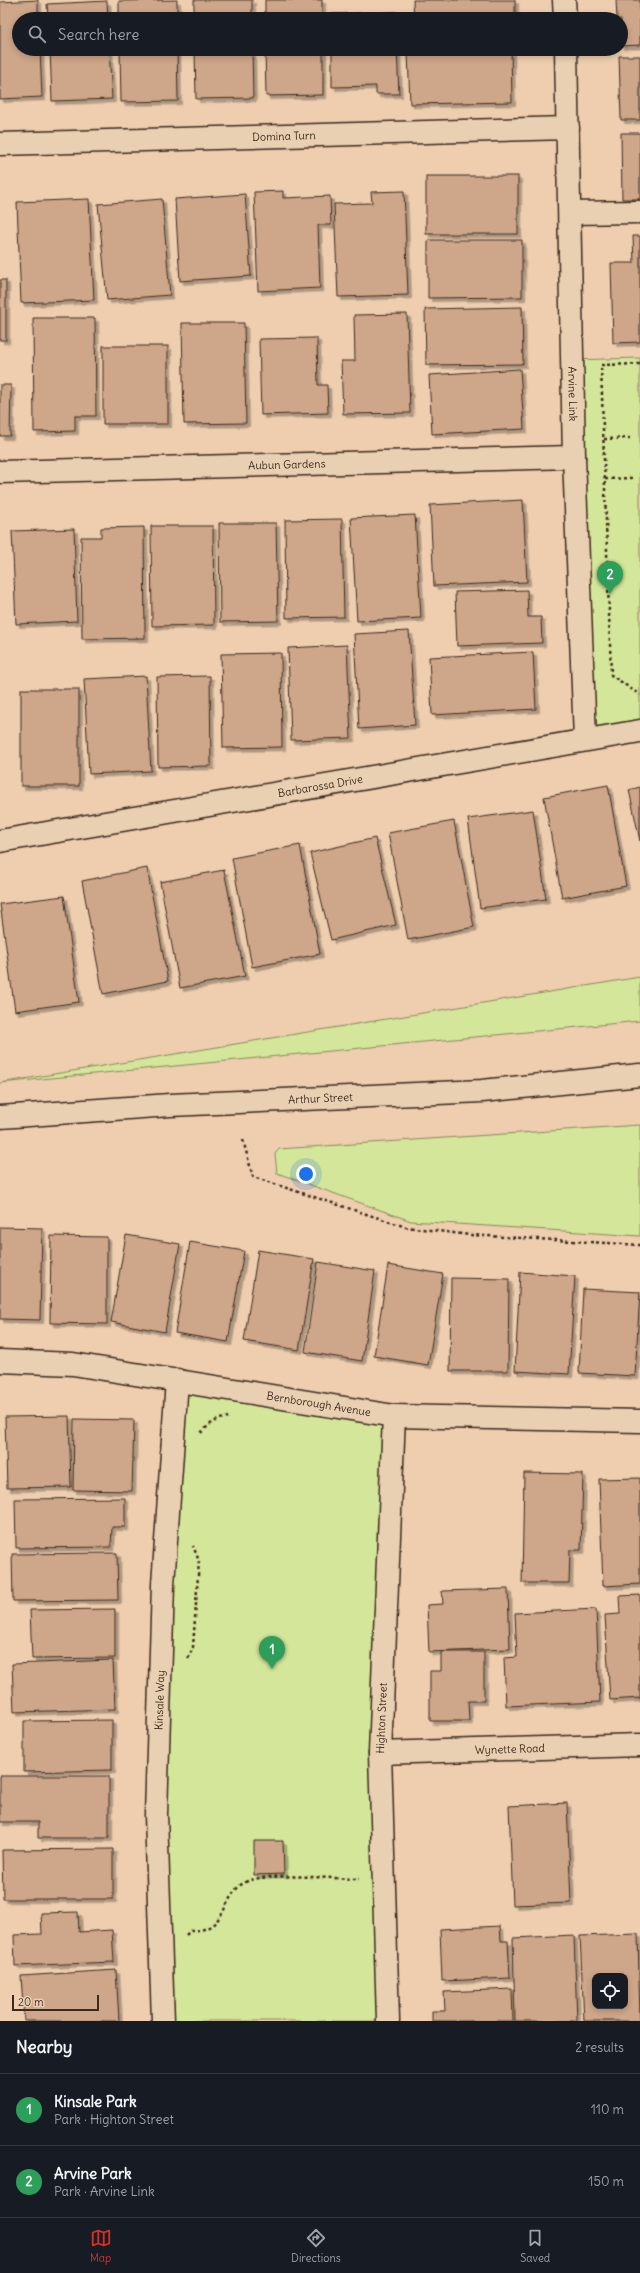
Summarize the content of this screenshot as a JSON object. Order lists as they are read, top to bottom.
{
  "streets": {
    "street": [
      "Domina Turn",
      "Arvine Link",
      "Aubun Gardens",
      "Barbarossa Drive",
      "Arthur Street",
      "Bernborough Avenue",
      "Kinsale Way",
      "Highton Street",
      "Wynette Road"
    ]
  },
  "crossings": [
    ["Domina Turn", "Arvine Link"],
    ["Arvine Link", "Aubun Gardens"],
    ["Arvine Link", "Barbarossa Drive"],
    ["Bernborough Avenue", "Kinsale Way"],
    ["Bernborough Avenue", "Highton Street"],
    ["Highton Street", "Wynette Road"]
  ],
  "scale_bar": "20 m",
  "page": {
    "search": "Search here",
    "pins": ["2", "1"],
    "scale": "20 m",
    "heading": ["Nearby", "2 results"],
    "list": [
      {
        "mark": "1",
        "name": "Kinsale Park",
        "note": "Park · Highton Street",
        "value": "110 m"
      },
      {
        "mark": "2",
        "name": "Arvine Park",
        "note": "Park · Arvine Link",
        "value": "150 m"
      }
    ],
    "nav": ["Map", "Directions", "Saved"]
  }
}
